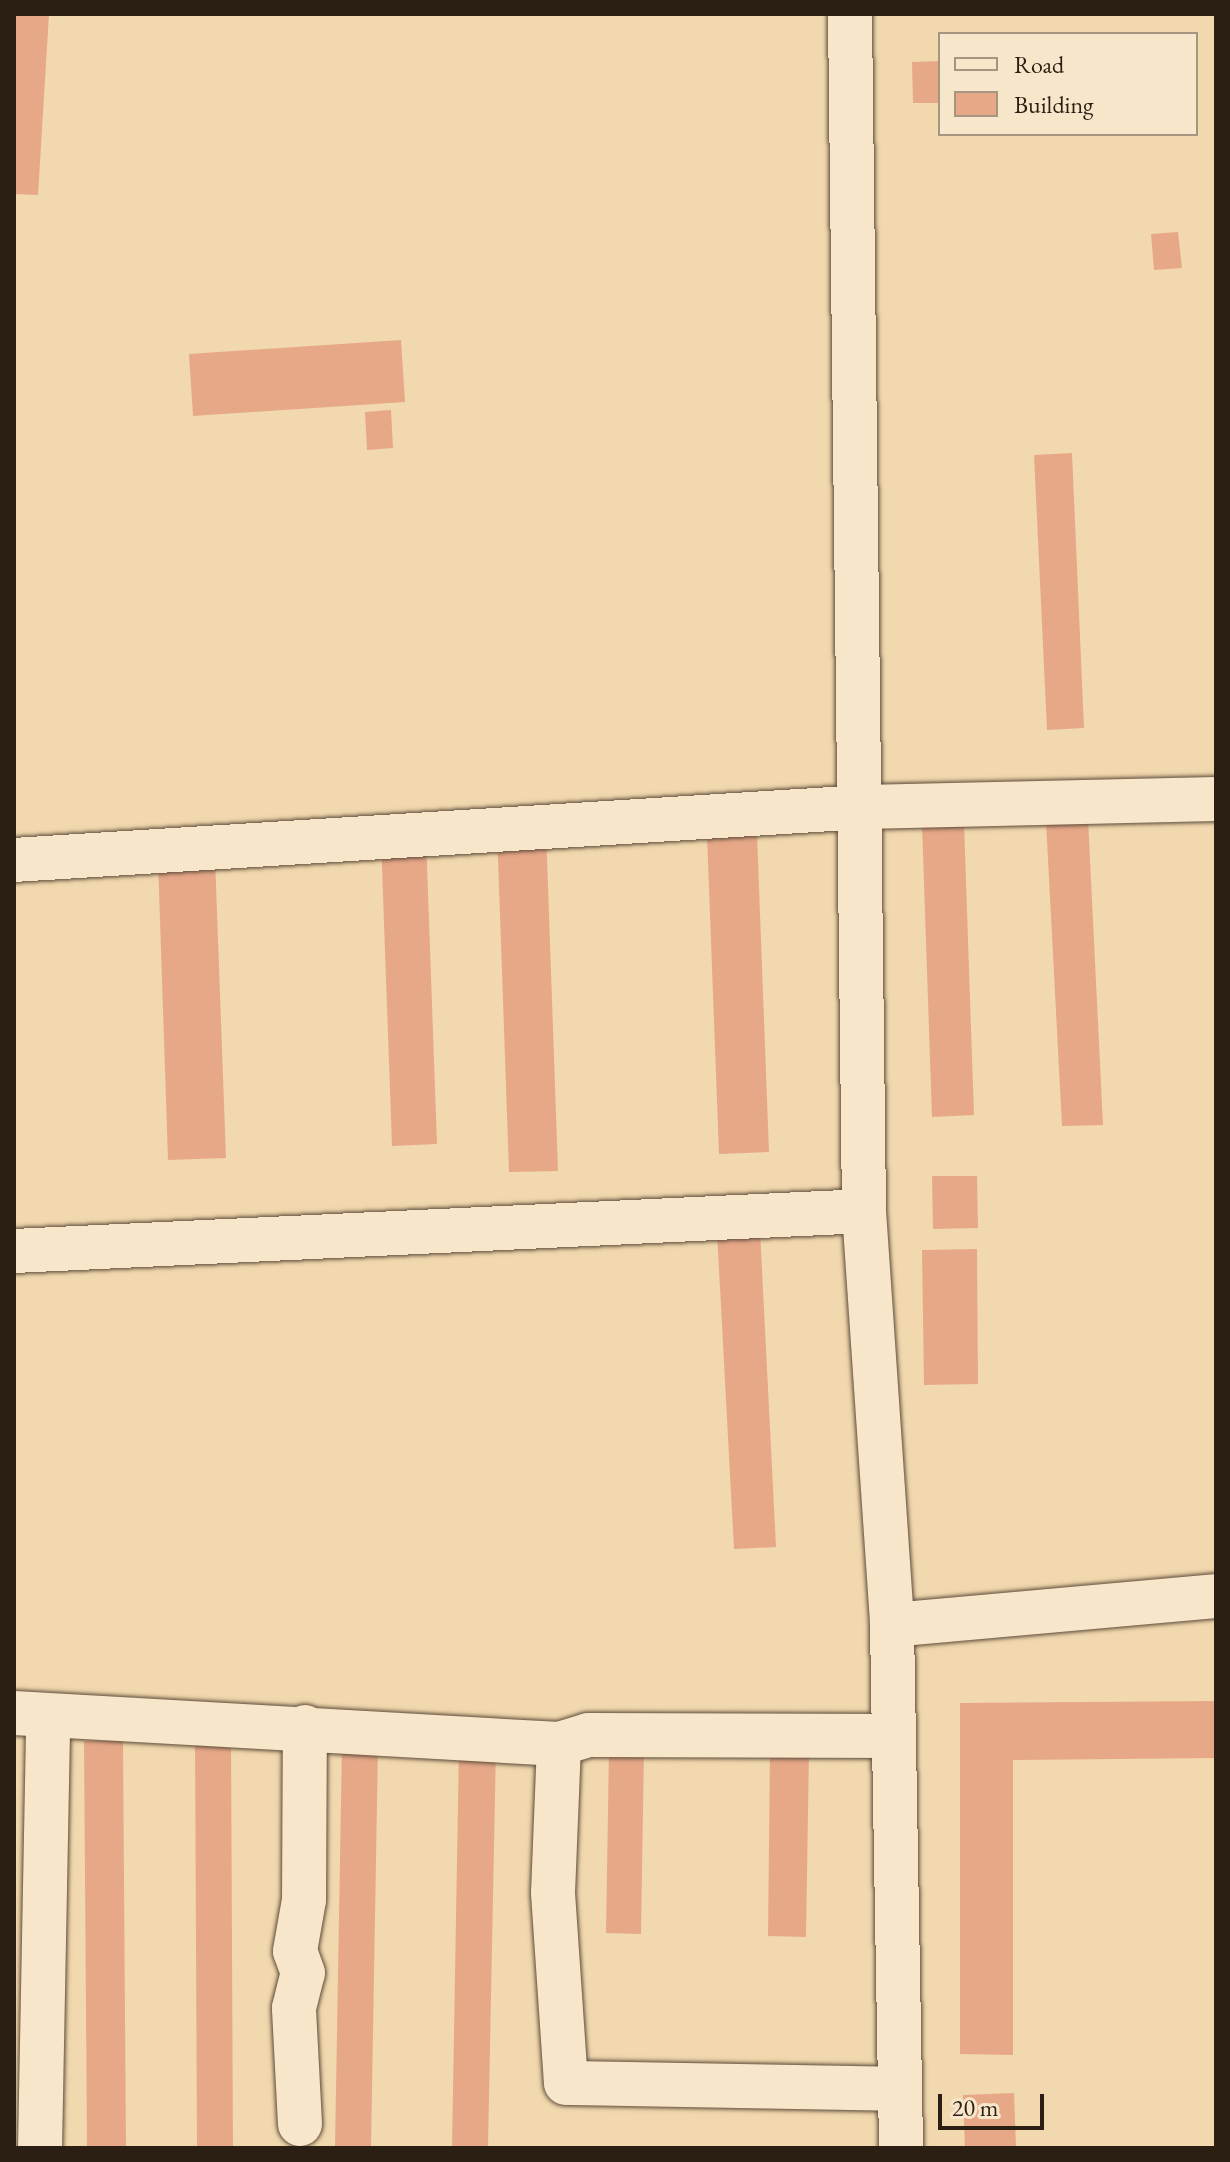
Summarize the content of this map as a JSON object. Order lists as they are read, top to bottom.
{
  "legend": ["Road", "Building"],
  "scale_bar": "20 m"
}
